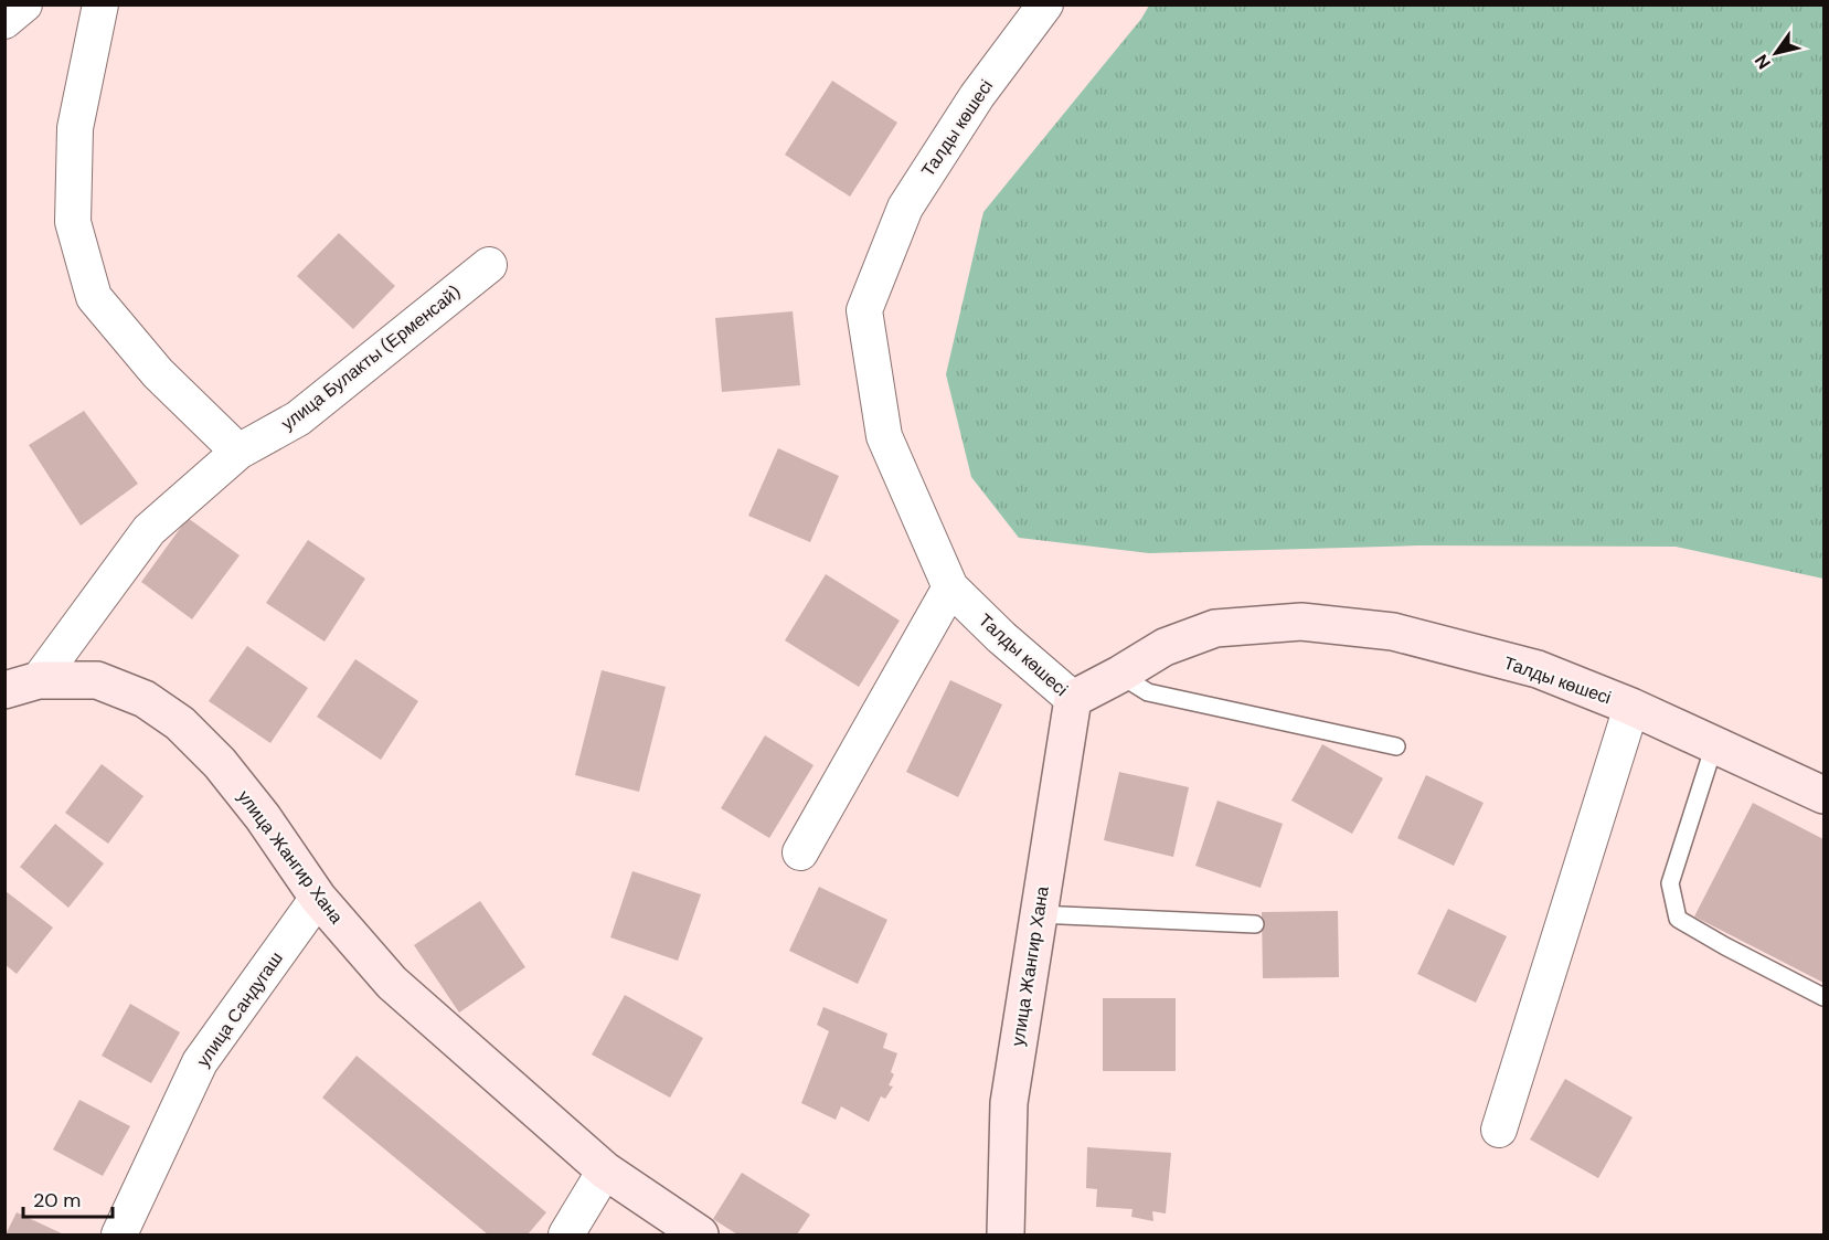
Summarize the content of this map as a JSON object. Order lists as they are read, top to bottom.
{
  "streets": {
    "street": [
      "Талды көшесі",
      "улица Булакты (Ерменсай)",
      "улица Жангир Хана",
      "улица Сандугаш"
    ]
  },
  "crossings": [
    ["Талды көшесі", "улица Жангир Хана"],
    ["улица Булакты (Ерменсай)", "улица Жангир Хана"],
    ["улица Жангир Хана", "улица Сандугаш"]
  ],
  "scale_bar": "20 m",
  "north": "bottom left"
}
